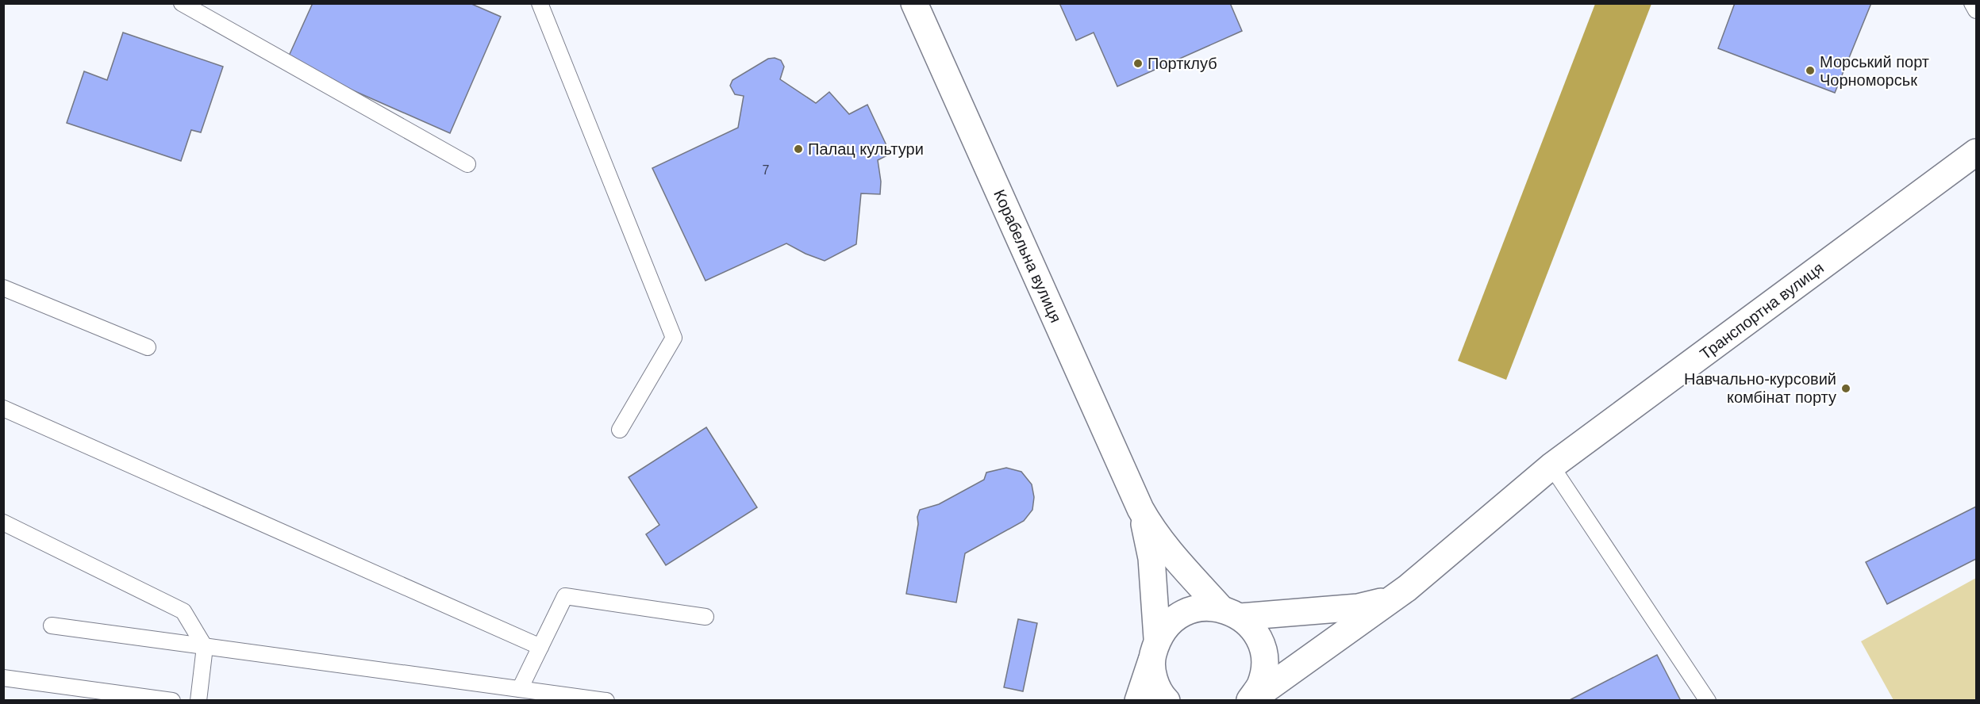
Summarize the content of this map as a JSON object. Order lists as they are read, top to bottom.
{
  "streets": {
    "street": ["Корабельна вулиця", "Транспортна вулиця"]
  },
  "places": [
    "Портклуб",
    "Морський порт Чорноморськ",
    "Палац культури",
    "Навчально-курсовий комбінат порту"
  ],
  "house_numbers": ["7"]
}
